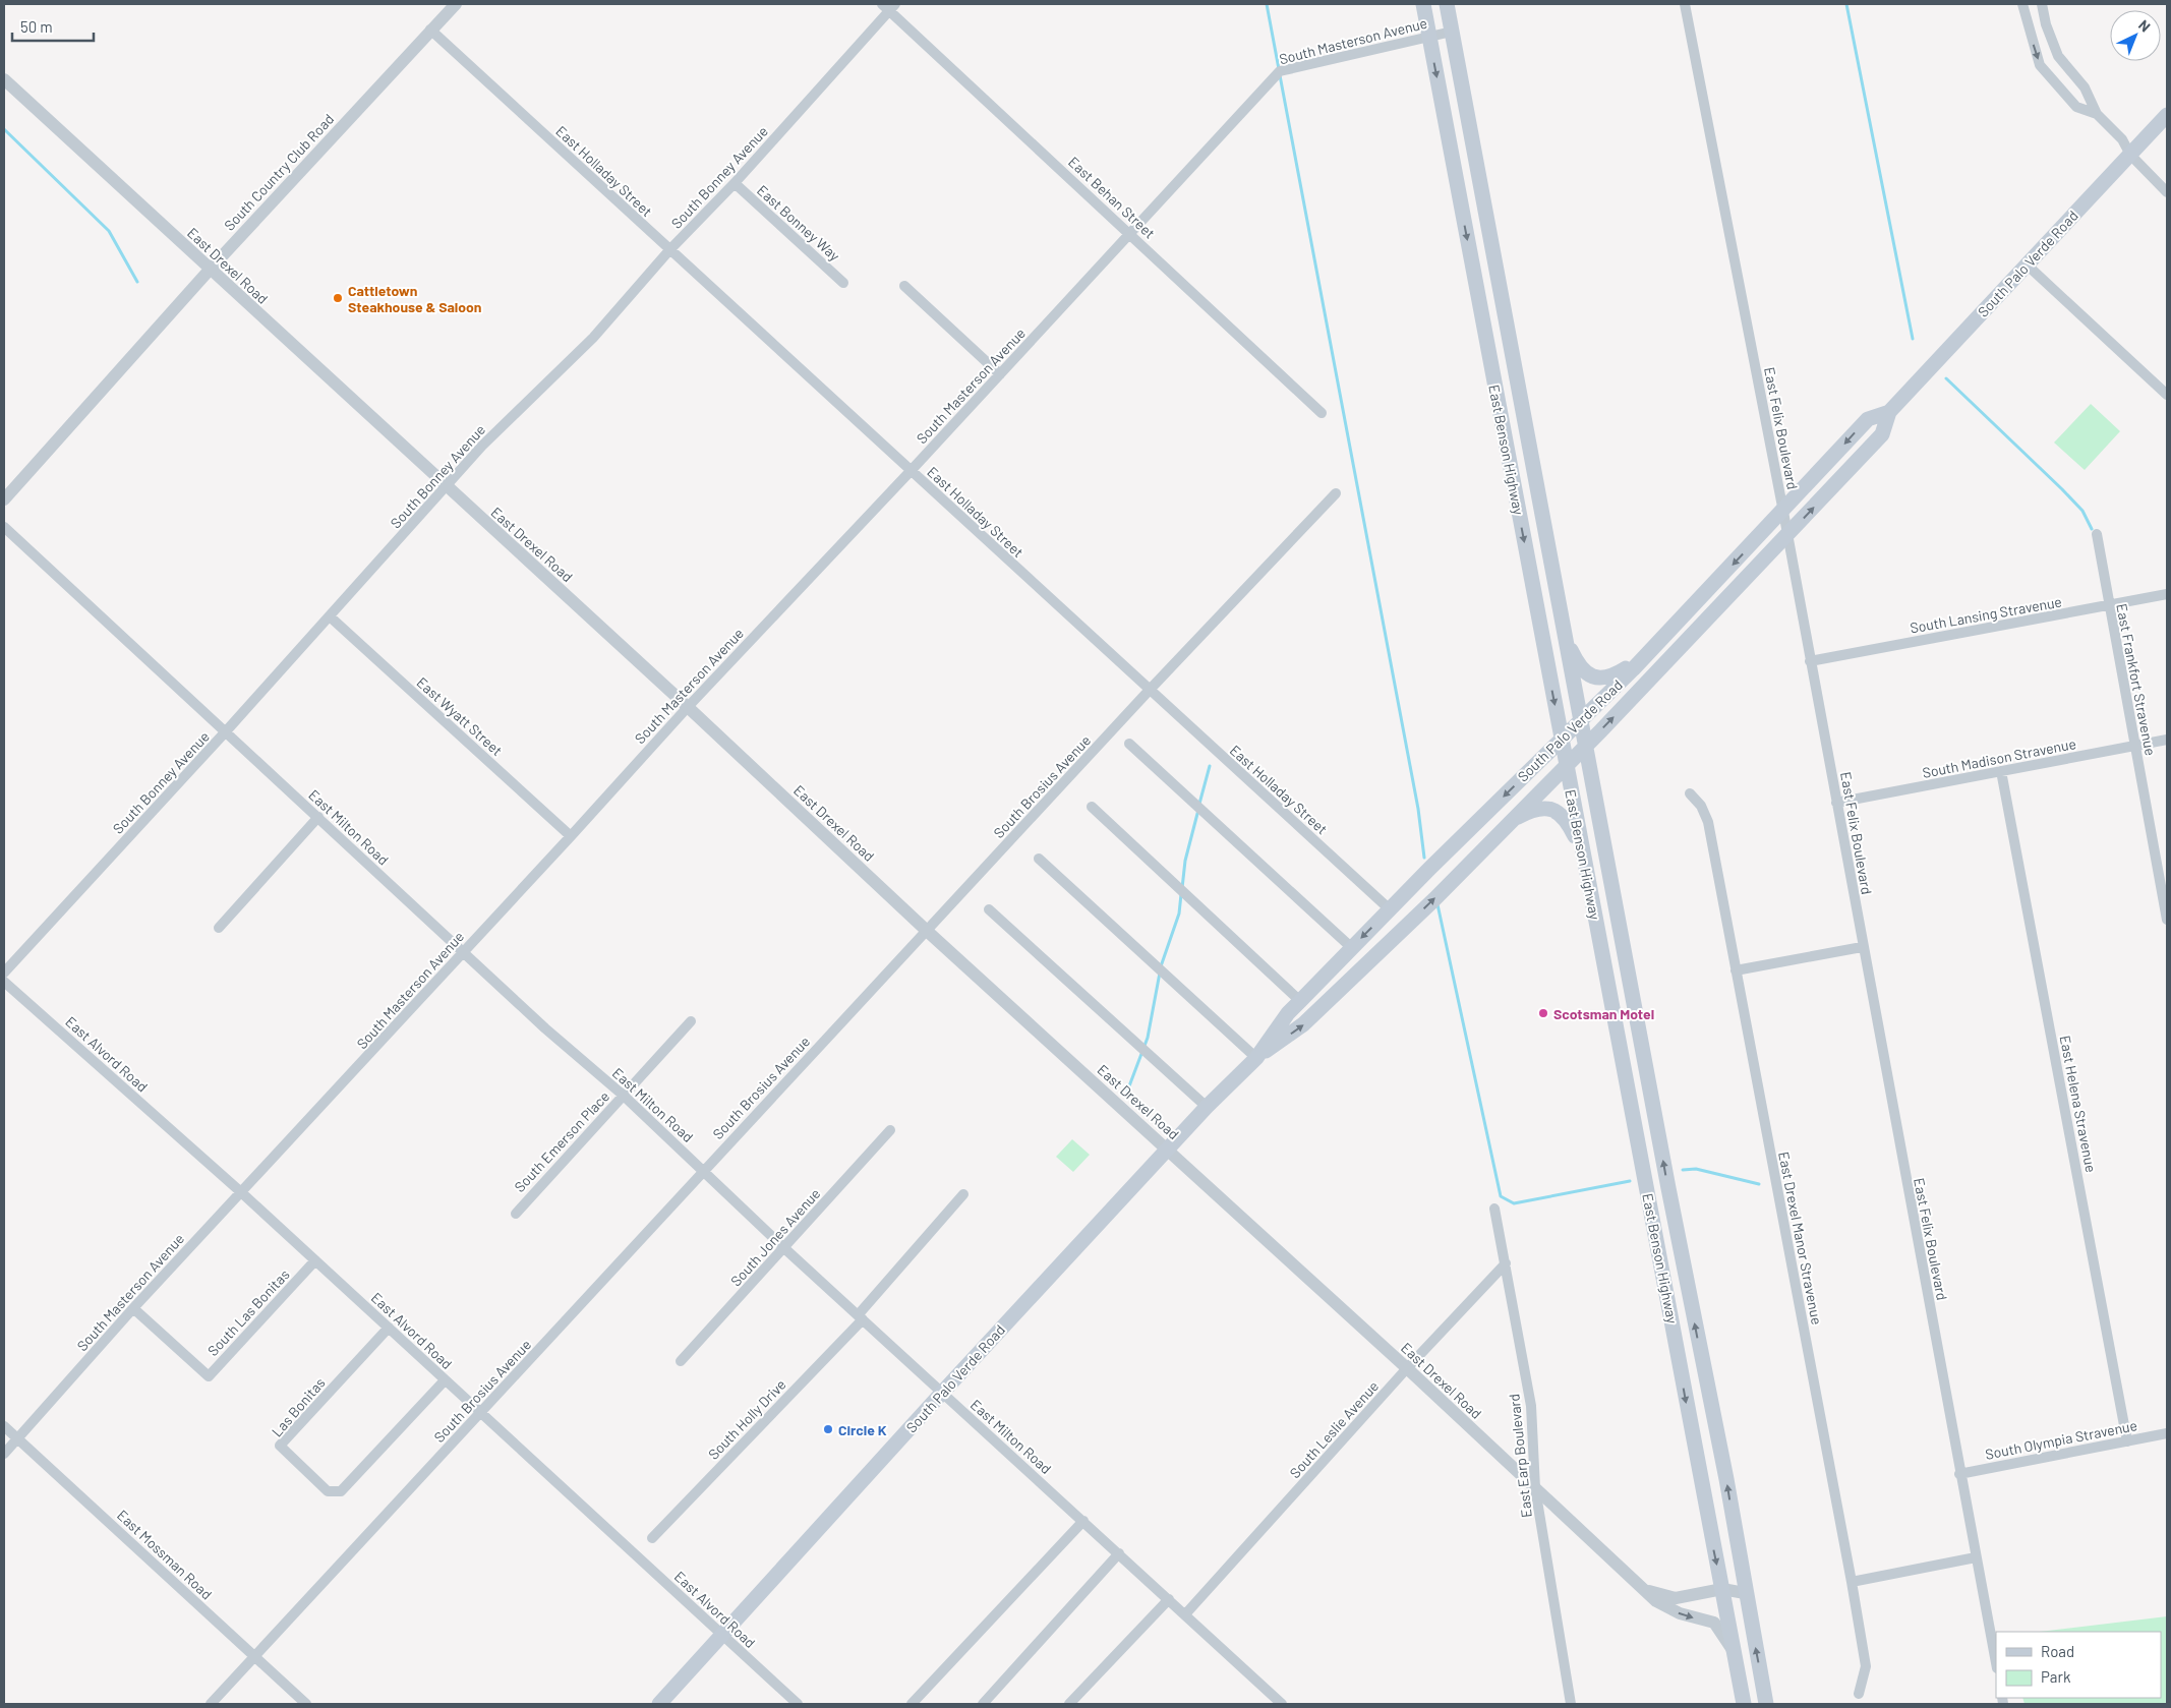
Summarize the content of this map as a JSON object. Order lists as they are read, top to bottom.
{
  "streets": {
    "main road": ["South Palo Verde Road", "East Benson Highway"],
    "street": [
      "South Masterson Avenue",
      "East Holladay Street",
      "South Country Club Road",
      "South Bonney Avenue",
      "East Behan Street",
      "East Bonney Way",
      "East Drexel Road",
      "East Felix Boulevard",
      "South Lansing Stravenue",
      "East Frankfort Stravenue",
      "East Wyatt Street",
      "South Madison Stravenue",
      "South Brosius Avenue",
      "East Milton Road",
      "East Alvord Road",
      "East Helena Stravenue",
      "South Emerson Place",
      "South Jones Avenue",
      "East Drexel Manor Stravenue",
      "South Las Bonitas",
      "Las Bonitas",
      "South Holly Drive",
      "South Leslie Avenue",
      "South Olympia Stravenue",
      "East Earp Boulevard",
      "East Mossman Road"
    ]
  },
  "crossings": [
    ["South Masterson Avenue", "East Holladay Street"],
    ["South Masterson Avenue", "East Behan Street"],
    ["South Masterson Avenue", "East Drexel Road"],
    ["South Masterson Avenue", "East Benson Highway"],
    ["South Masterson Avenue", "East Wyatt Street"],
    ["South Masterson Avenue", "East Milton Road"],
    ["South Masterson Avenue", "East Alvord Road"],
    ["South Masterson Avenue", "South Las Bonitas"],
    ["South Masterson Avenue", "East Mossman Road"],
    ["East Holladay Street", "South Country Club Road"],
    ["East Holladay Street", "South Bonney Avenue"],
    ["East Holladay Street", "South Palo Verde Road"],
    ["East Holladay Street", "South Brosius Avenue"],
    ["South Country Club Road", "East Drexel Road"],
    ["South Bonney Avenue", "East Behan Street"],
    ["South Bonney Avenue", "East Bonney Way"],
    ["South Bonney Avenue", "East Drexel Road"],
    ["South Bonney Avenue", "East Wyatt Street"],
    ["South Bonney Avenue", "East Milton Road"],
    ["South Palo Verde Road", "East Drexel Road"],
    ["South Palo Verde Road", "East Felix Boulevard"],
    ["South Palo Verde Road", "East Benson Highway"],
    ["South Palo Verde Road", "East Milton Road"],
    ["South Palo Verde Road", "East Alvord Road"],
    ["East Drexel Road", "East Benson Highway"],
    ["East Drexel Road", "South Brosius Avenue"],
    ["East Drexel Road", "South Leslie Avenue"],
    ["East Drexel Road", "East Earp Boulevard"],
    ["East Felix Boulevard", "South Lansing Stravenue"],
    ["East Felix Boulevard", "South Madison Stravenue"],
    ["East Felix Boulevard", "South Olympia Stravenue"],
    ["South Lansing Stravenue", "East Frankfort Stravenue"],
    ["East Frankfort Stravenue", "South Madison Stravenue"],
    ["South Madison Stravenue", "East Helena Stravenue"],
    ["South Brosius Avenue", "East Milton Road"],
    ["South Brosius Avenue", "East Alvord Road"],
    ["South Brosius Avenue", "East Mossman Road"],
    ["East Milton Road", "South Emerson Place"],
    ["East Milton Road", "South Jones Avenue"],
    ["East Milton Road", "South Holly Drive"],
    ["East Milton Road", "South Leslie Avenue"],
    ["East Alvord Road", "South Las Bonitas"],
    ["East Alvord Road", "Las Bonitas"],
    ["East Helena Stravenue", "South Olympia Stravenue"],
    ["South Leslie Avenue", "East Earp Boulevard"]
  ],
  "places": ["Cattletown Steakhouse & Saloon", "Scotsman Motel", "Circle K"],
  "legend": ["Road", "Park"],
  "scale_bar": "50 m",
  "north": "top right"
}
